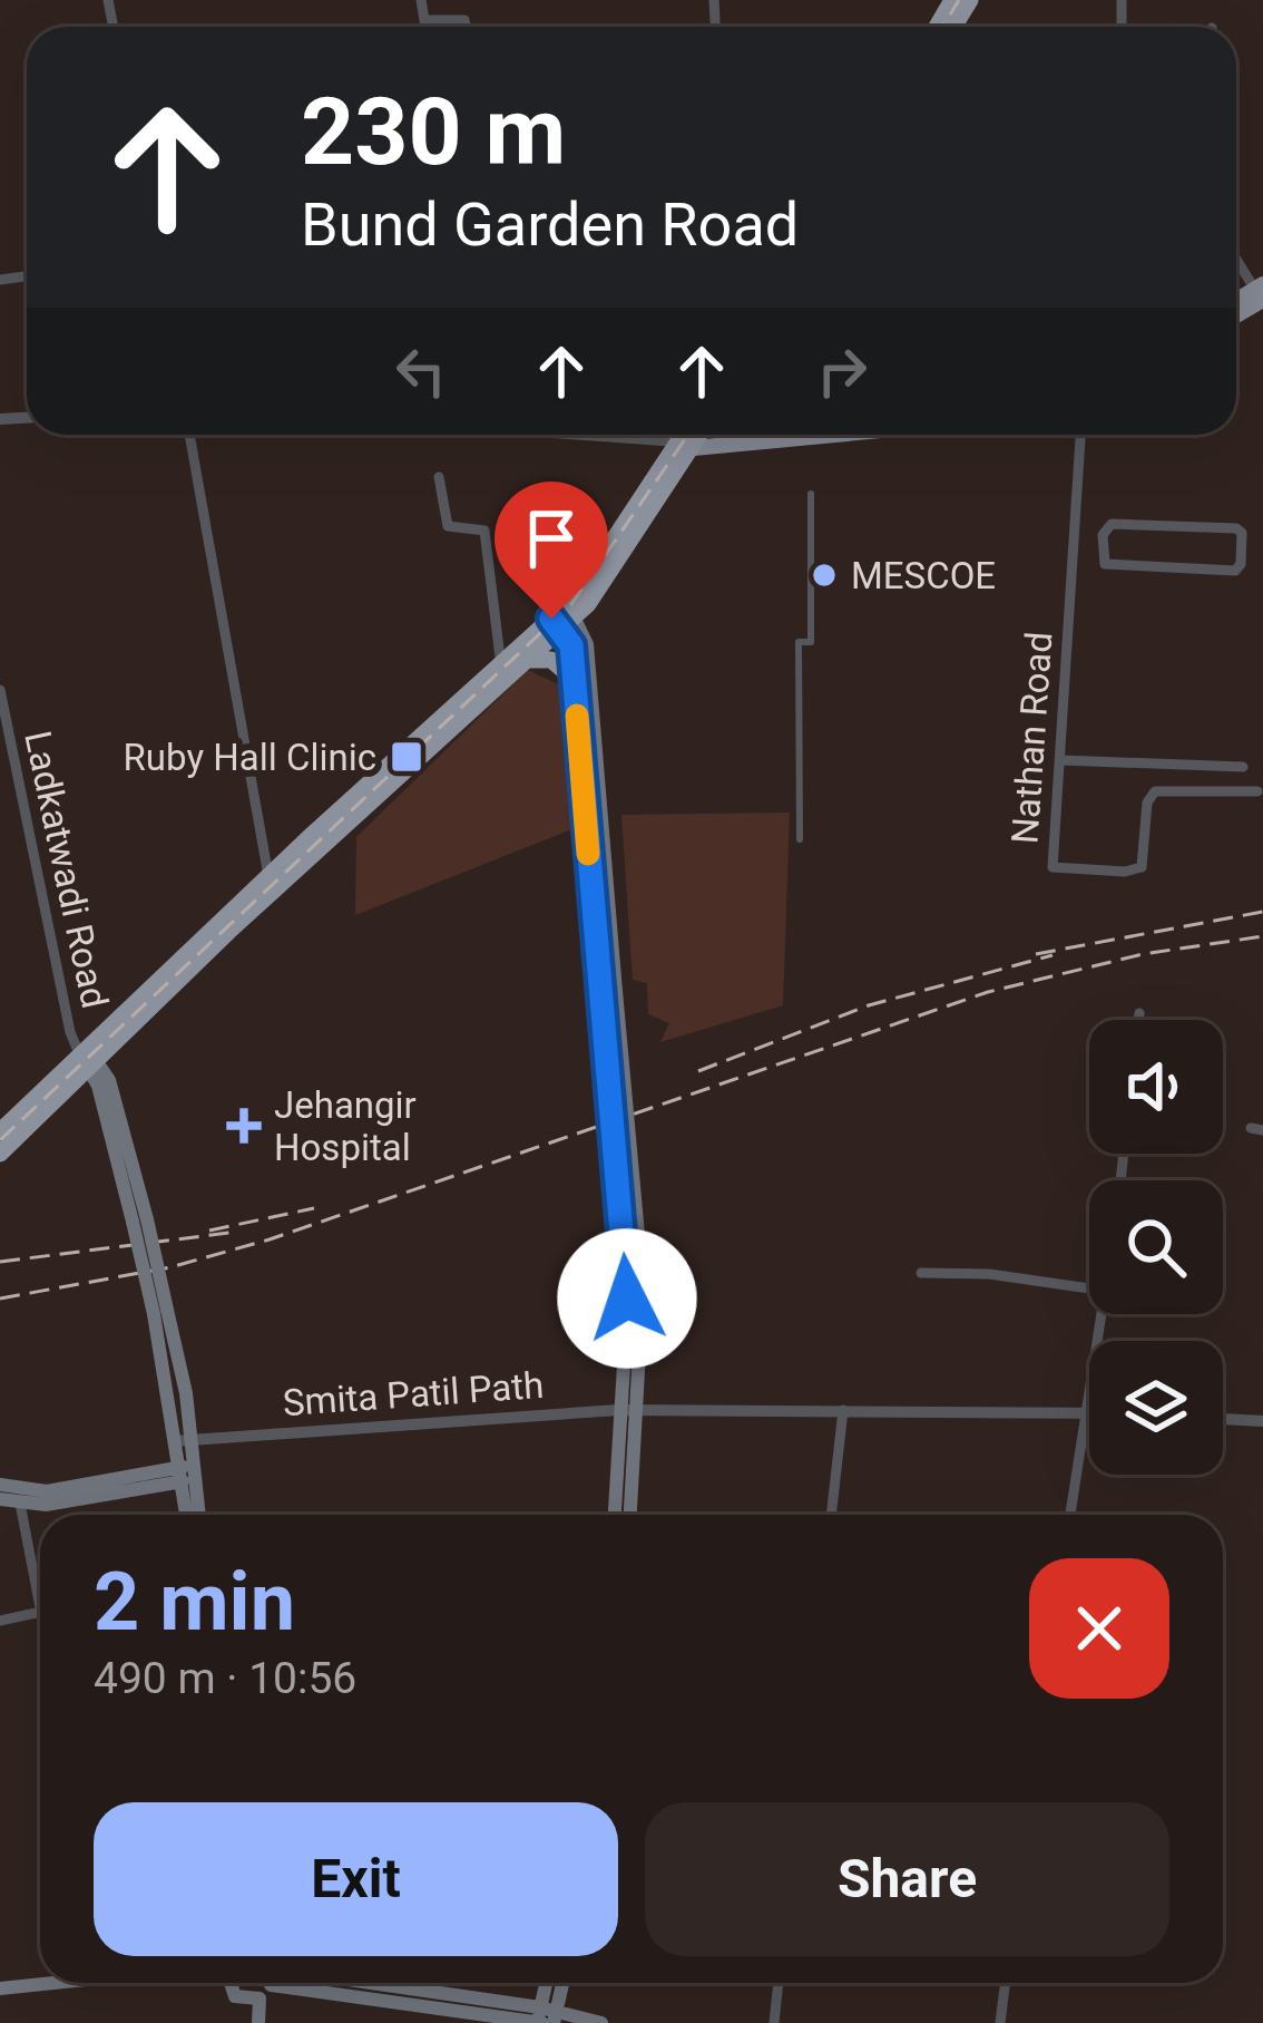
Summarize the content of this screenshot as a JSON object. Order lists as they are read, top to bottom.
{
  "streets": {
    "street": ["Nathan Road", "Ladkatwadi Road", "Smita Patil Path"]
  },
  "places": {
    "other": ["MESCOE"],
    "transit": ["Ruby Hall Clinic"],
    "health": ["Jehangir Hospital"]
  },
  "page": {
    "turn": ["230 m", "Bund Garden Road"],
    "heading": ["2 min", "490 m · 10:56"],
    "buttons": ["Exit", "Share"]
  }
}
